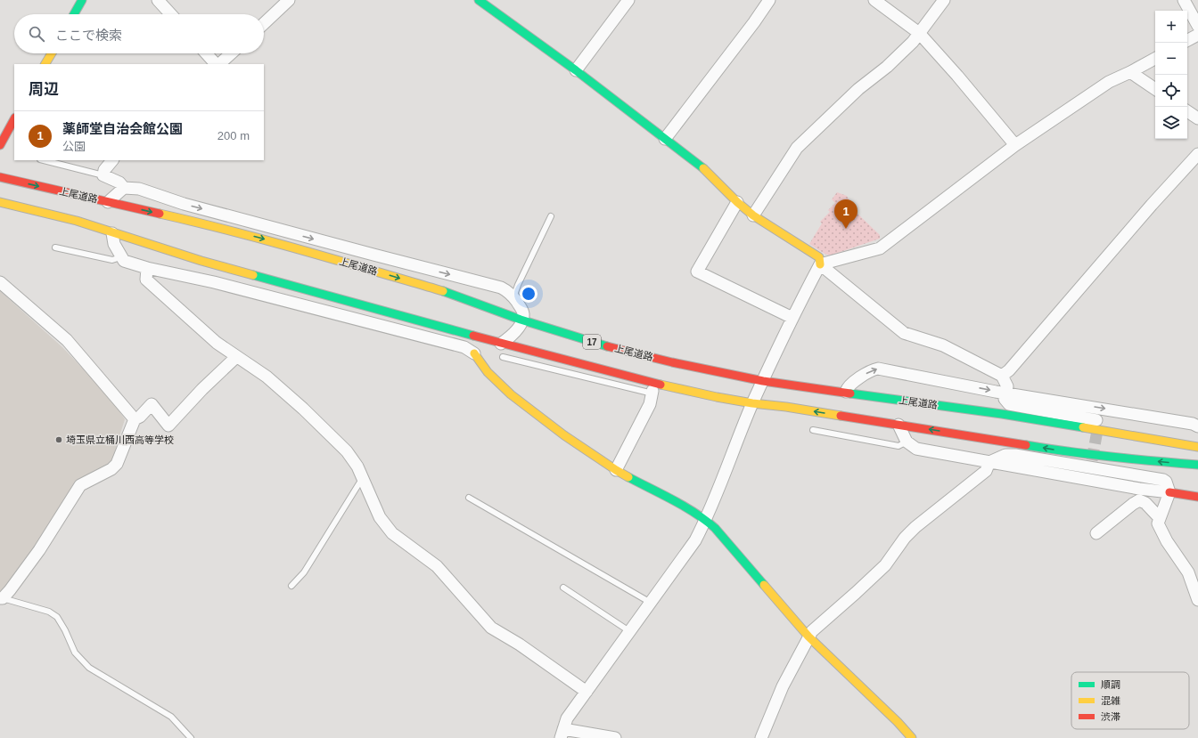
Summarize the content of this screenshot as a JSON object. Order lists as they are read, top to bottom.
{
  "streets": {
    "main road": ["上尾道路", "17"]
  },
  "places": ["埼玉県立桶川西高等学校"],
  "legend": ["順調", "混雑", "渋滞"],
  "page": {
    "map_buttons": ["+", "−"],
    "search": "ここで検索",
    "heading": "周辺",
    "list": [
      {
        "mark": "1",
        "name": "薬師堂自治会館公園",
        "note": "公園",
        "value": "200 m"
      }
    ],
    "pins": "1"
  }
}
